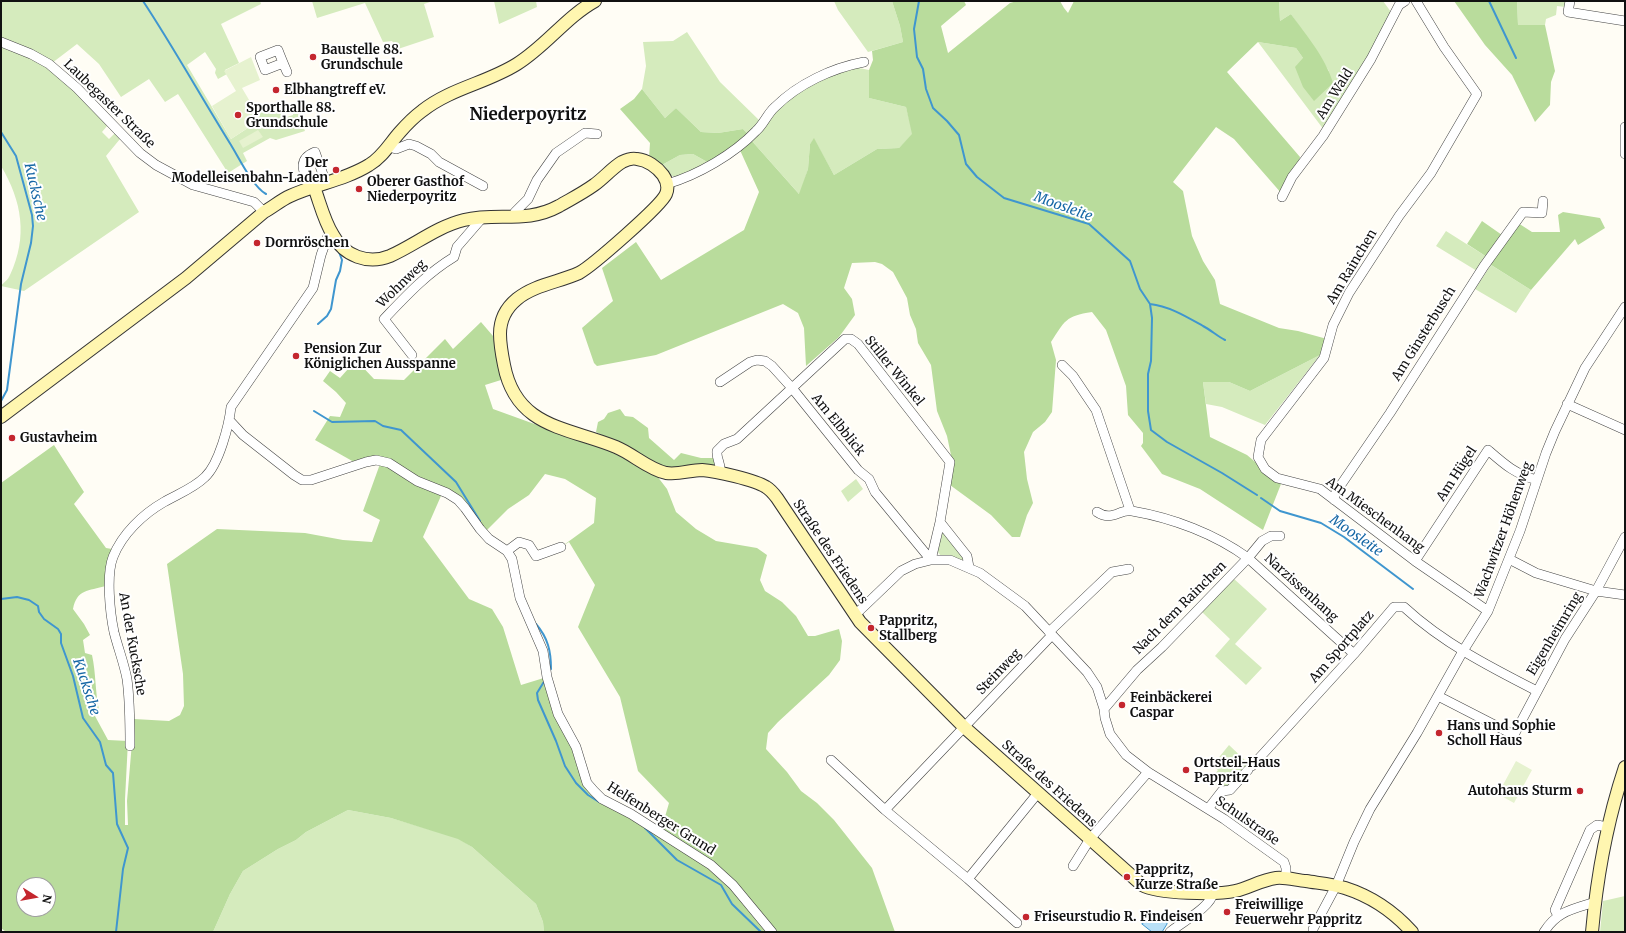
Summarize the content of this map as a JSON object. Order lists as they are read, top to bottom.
{
  "streets": {
    "street": [
      "Am Wald",
      "Laubegaster Straße",
      "Am Rainchen",
      "Wohnweg",
      "Am Ginsterbusch",
      "Stiller Winkel",
      "Am Elbblick",
      "Am Hügel",
      "Am Mieschenhang",
      "Wachwitzer Höhenweg",
      "Straße des Friedens",
      "Narzissenhang",
      "Nach dem Rainchen",
      "Eigenheimring",
      "An der Kucksche",
      "Am Sportplatz",
      "Steinweg",
      "Helfenberger Grund",
      "Schulstraße"
    ]
  },
  "crossings": [
    ["Am Rainchen", "Am Mieschenhang"],
    ["Am Ginsterbusch", "Am Mieschenhang"],
    ["Stiller Winkel", "Am Elbblick"],
    ["Am Elbblick", "Schulstraße"],
    ["Am Hügel", "Am Mieschenhang"],
    ["Am Hügel", "Wachwitzer Höhenweg"],
    ["Am Mieschenhang", "Wachwitzer Höhenweg"],
    ["Wachwitzer Höhenweg", "Straße des Friedens"],
    ["Wachwitzer Höhenweg", "Eigenheimring"],
    ["Wachwitzer Höhenweg", "Am Sportplatz"],
    ["Straße des Friedens", "Steinweg"],
    ["Straße des Friedens", "Schulstraße"],
    ["Narzissenhang", "Nach dem Rainchen"],
    ["Narzissenhang", "Am Sportplatz"],
    ["Nach dem Rainchen", "Schulstraße"],
    ["Eigenheimring", "Am Sportplatz"],
    ["Am Sportplatz", "Schulstraße"],
    ["Steinweg", "Schulstraße"]
  ],
  "districts": ["Niederpoyritz"],
  "water": ["Kucksche", "Moosleite"],
  "places": [
    "Baustelle 88. Grundschule",
    "Elbhangtreff eV.",
    "Sporthalle 88. Grundschule",
    "Der Modelleisenbahn-Laden",
    "Oberer Gasthof Niederpoyritz",
    "Dornröschen",
    "Pension Zur Königlichen Ausspanne",
    "Gustavheim",
    "Pappritz, Stallberg",
    "Feinbäckerei Caspar",
    "Hans und Sophie Scholl Haus",
    "Ortsteil-Haus Pappritz",
    "Autohaus Sturm",
    "Pappritz, Kurze Straße",
    "Freiwillige Feuerwehr Pappritz",
    "Friseurstudio R. Findeisen"
  ],
  "north": "right"
}
